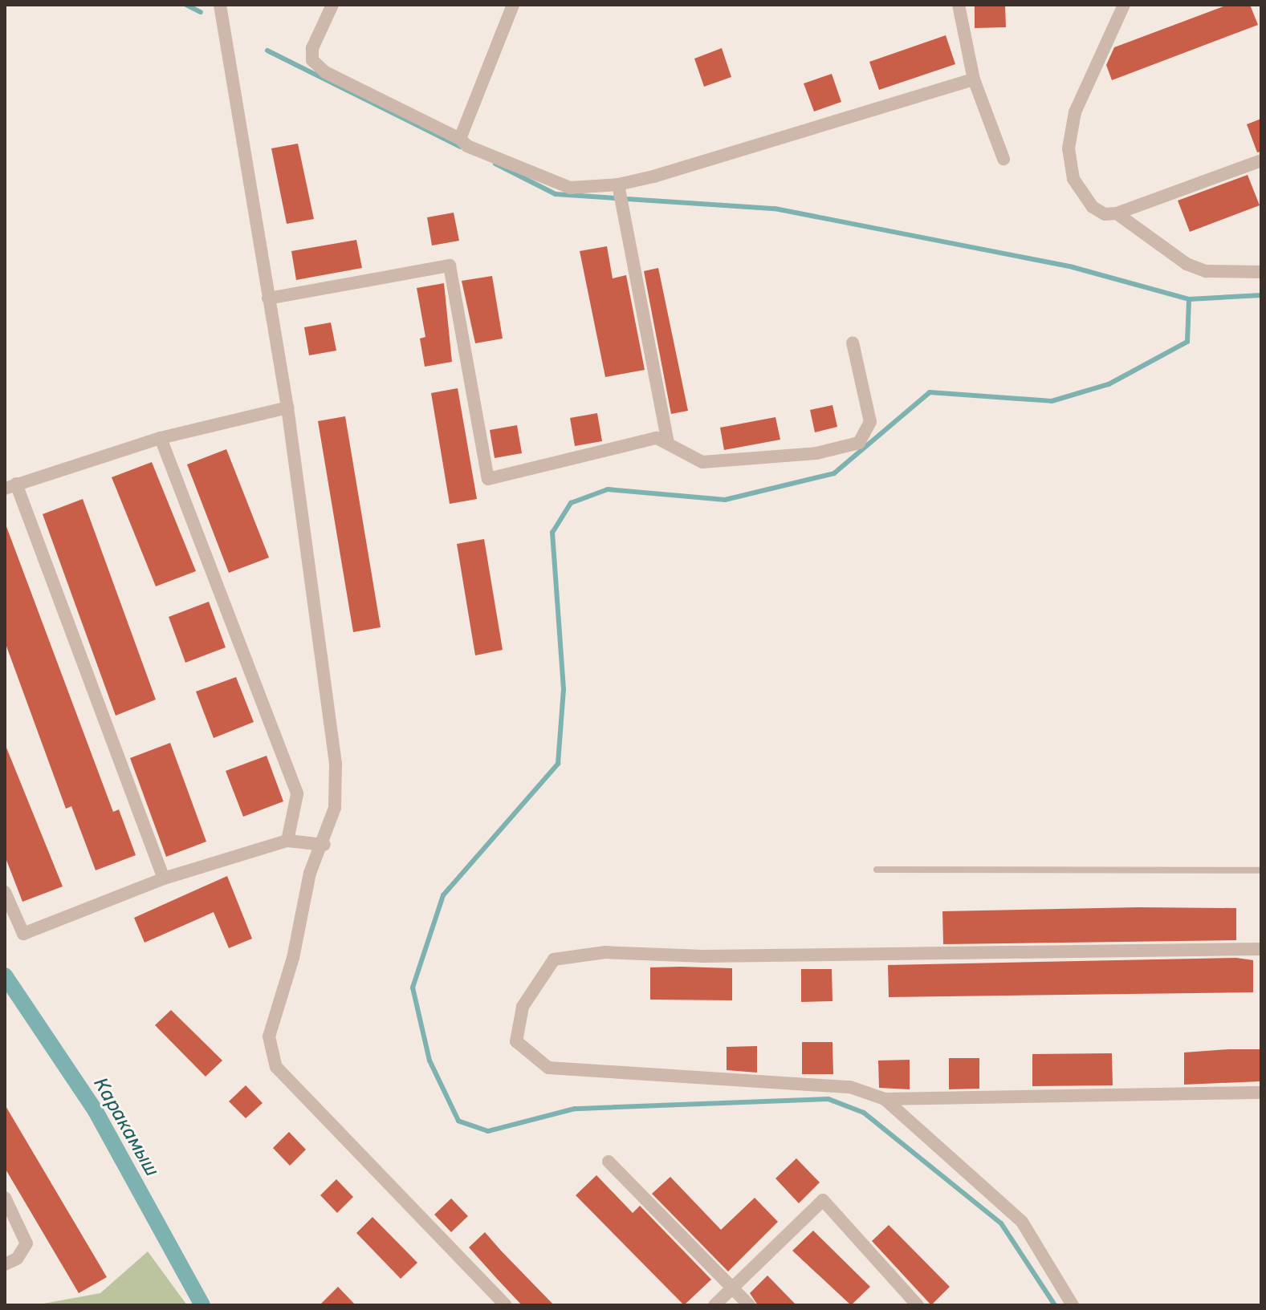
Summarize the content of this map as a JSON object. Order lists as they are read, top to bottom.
{
  "water": ["Каракамыш"]
}
